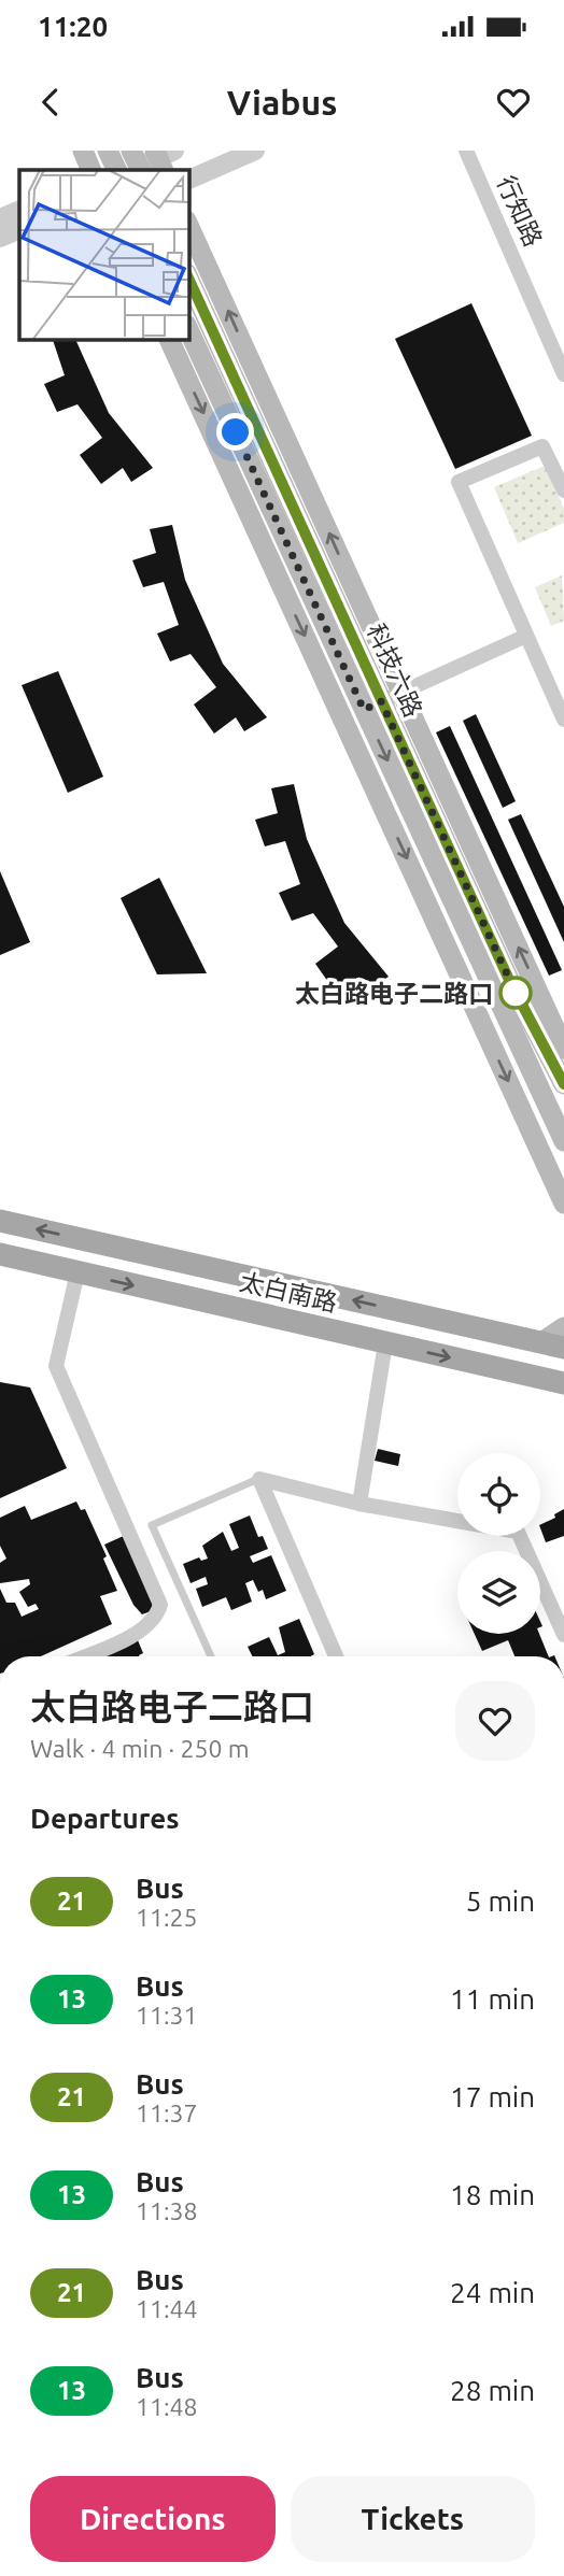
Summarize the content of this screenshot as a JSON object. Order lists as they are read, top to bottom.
{
  "streets": {
    "main road": ["科技六路", "太白南路"],
    "street": ["行知路"]
  },
  "places": ["太白路电子二路口"],
  "lines": ["bus line 21"],
  "page": {
    "status": "11:20",
    "header": "Viabus",
    "heading": [
      ["太白路电子二路口", "Walk · 4 min · 250 m"],
      "Departures"
    ],
    "list": [
      {
        "mark": "21",
        "name": "Bus",
        "note": "11:25",
        "value": "5 min"
      },
      {
        "mark": "13",
        "name": "Bus",
        "note": "11:31",
        "value": "11 min"
      },
      {
        "mark": "21",
        "name": "Bus",
        "note": "11:37",
        "value": "17 min"
      },
      {
        "mark": "13",
        "name": "Bus",
        "note": "11:38",
        "value": "18 min"
      },
      {
        "mark": "21",
        "name": "Bus",
        "note": "11:44",
        "value": "24 min"
      },
      {
        "mark": "13",
        "name": "Bus",
        "note": "11:48",
        "value": "28 min"
      }
    ],
    "buttons": ["Directions", "Tickets"]
  }
}
